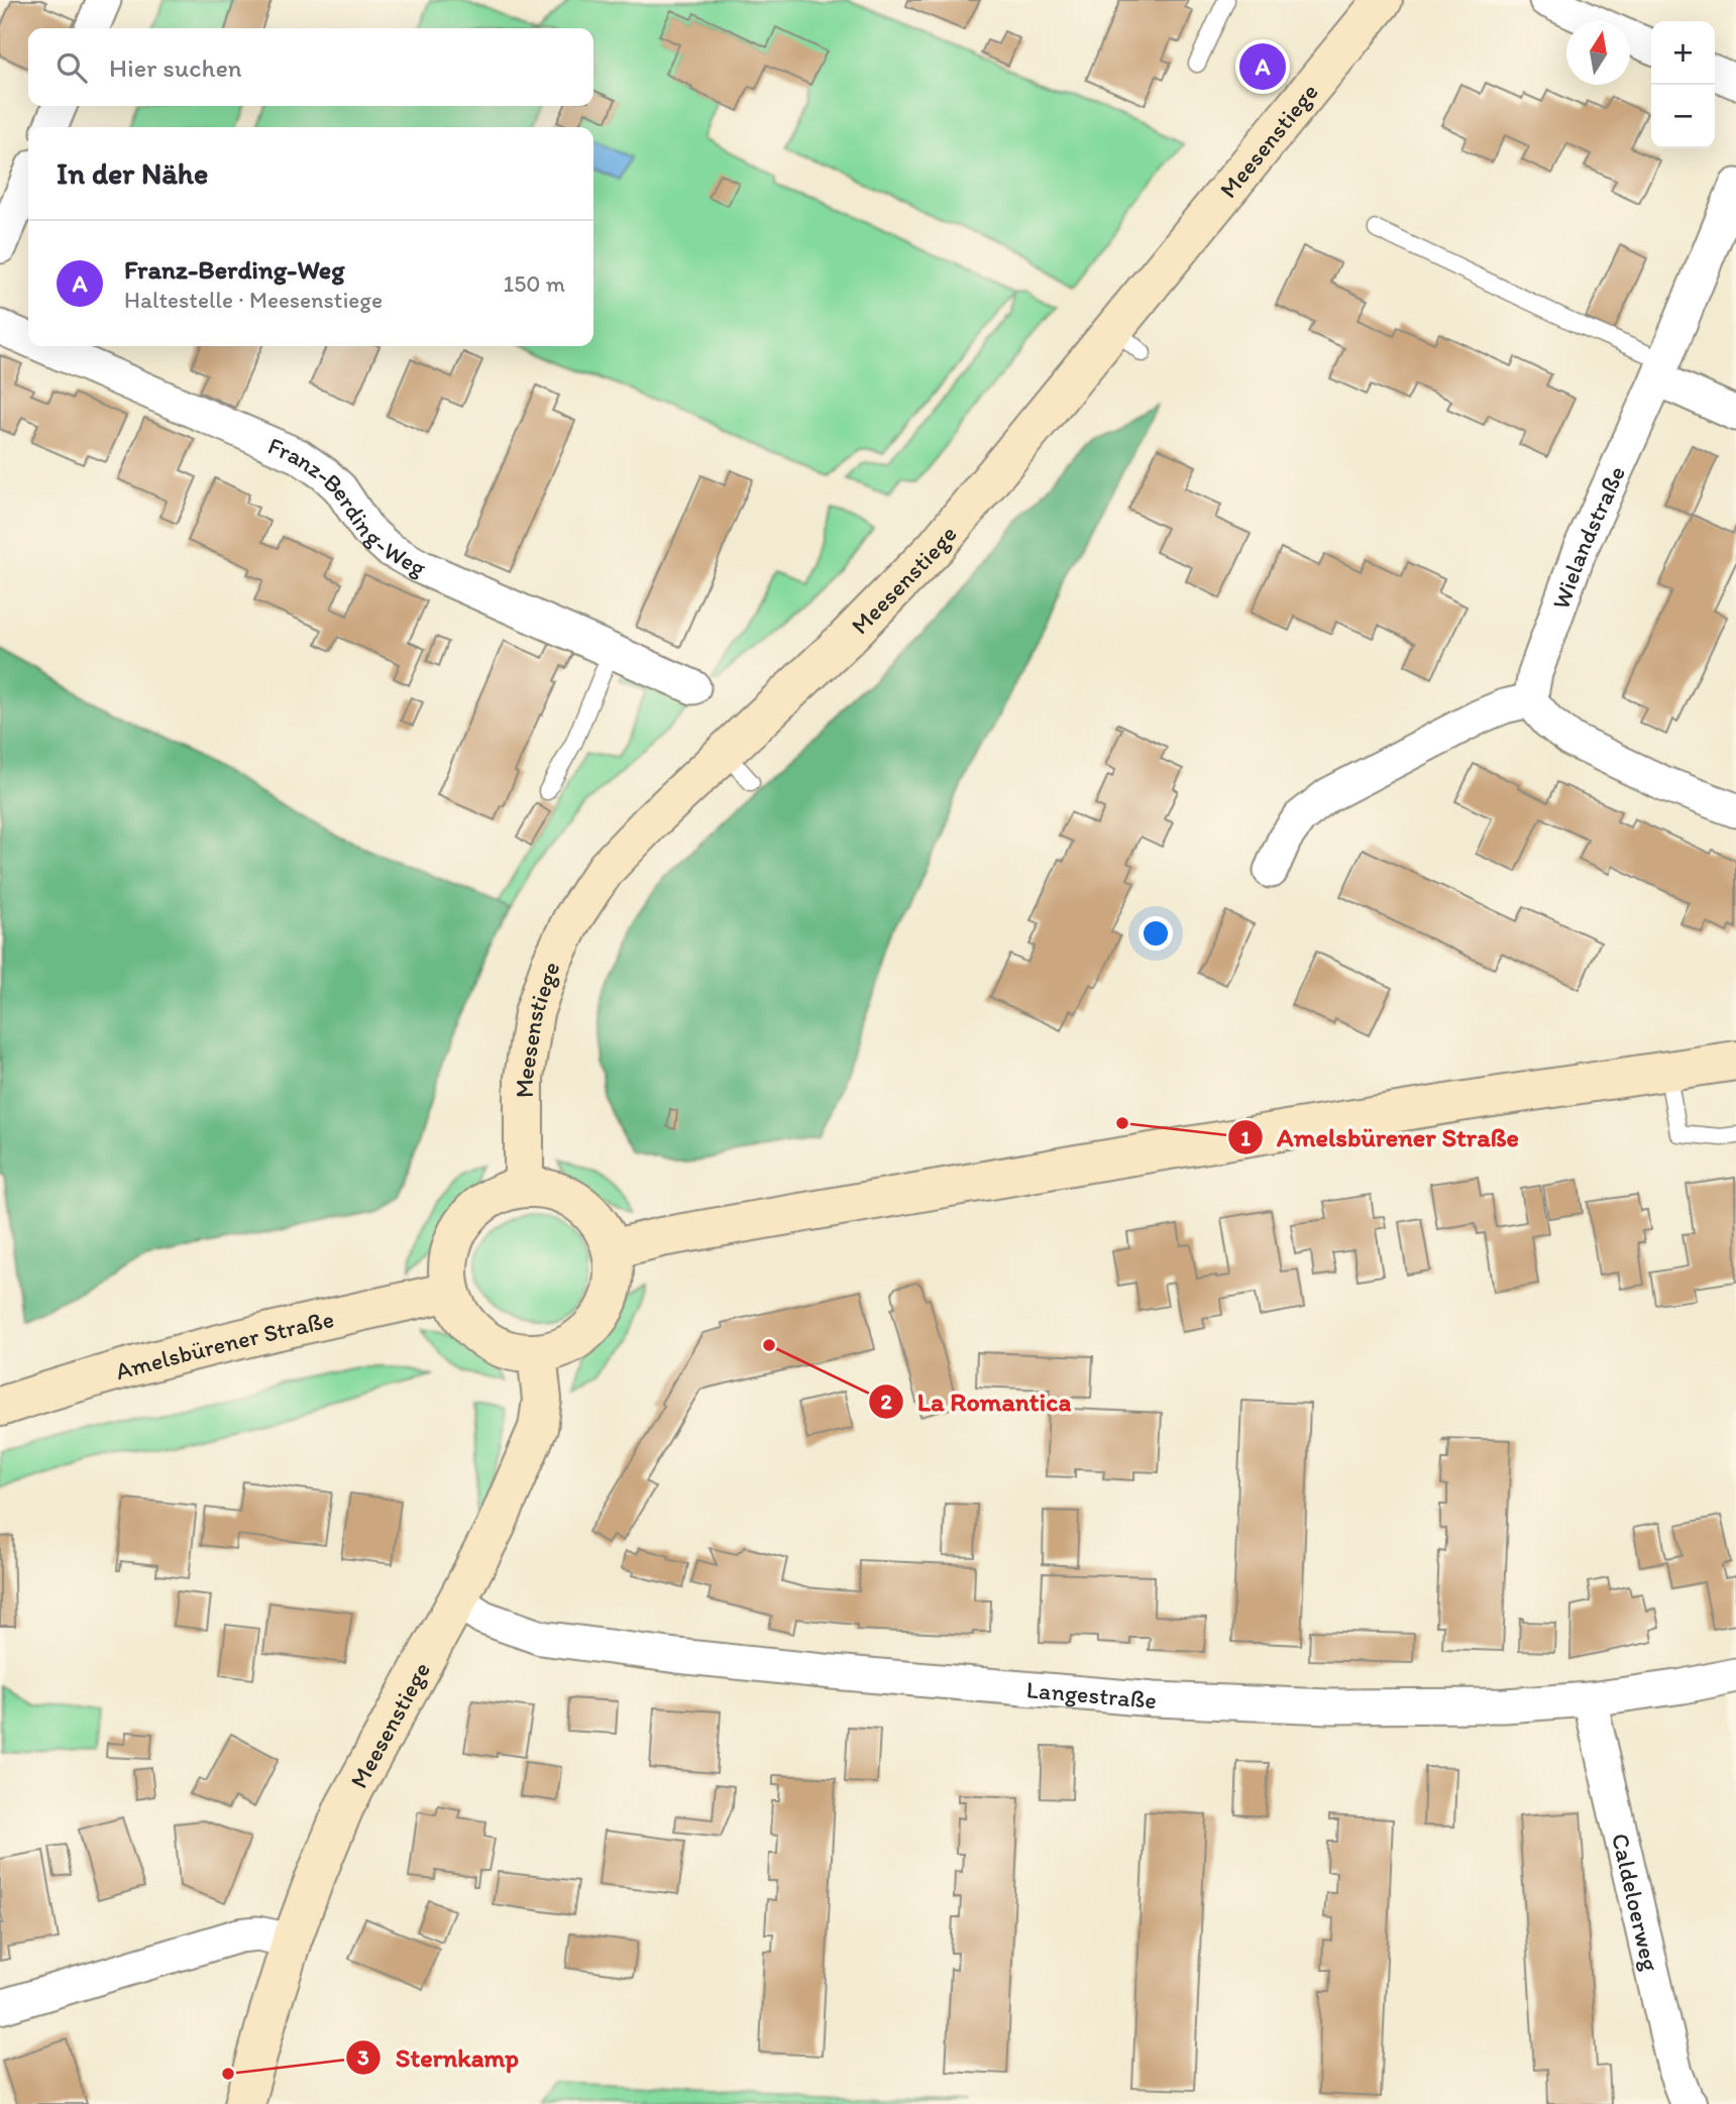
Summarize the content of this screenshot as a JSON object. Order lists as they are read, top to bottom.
{
  "streets": {
    "street": [
      "Meesenstiege",
      "Franz-Berding-Weg",
      "Wielandstraße",
      "Amelsbürener Straße",
      "Langestraße",
      "Caldeloerweg"
    ]
  },
  "crossings": [
    ["Meesenstiege", "Amelsbürener Straße"],
    ["Meesenstiege", "Langestraße"],
    ["Langestraße", "Caldeloerweg"]
  ],
  "places": ["Amelsbürener Straße", "La Romantica", "Sternkamp"],
  "north": "top",
  "page": {
    "map_buttons": ["+", "−"],
    "search": "Hier suchen",
    "pins": "A",
    "heading": "In der Nähe",
    "list": [
      {
        "mark": "A",
        "name": "Franz-Berding-Weg",
        "note": "Haltestelle · Meesenstiege",
        "value": "150 m"
      }
    ]
  }
}
